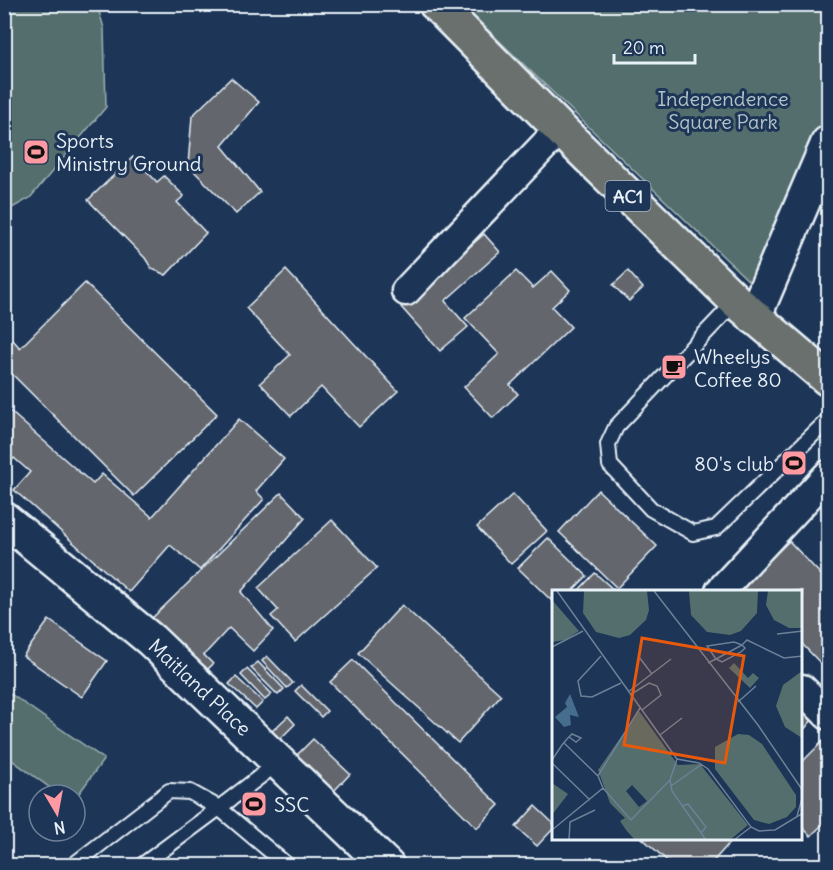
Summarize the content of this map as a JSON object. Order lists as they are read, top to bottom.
{
  "streets": {
    "main road": ["AC1", "Maitland Place"]
  },
  "parks": ["Independence Square Park"],
  "places": {
    "sports": ["Sports Ministry Ground", "80's club", "SSC"],
    "cafe": ["Wheelys Coffee 80"]
  },
  "scale_bar": "20 m",
  "north": "bottom"
}
